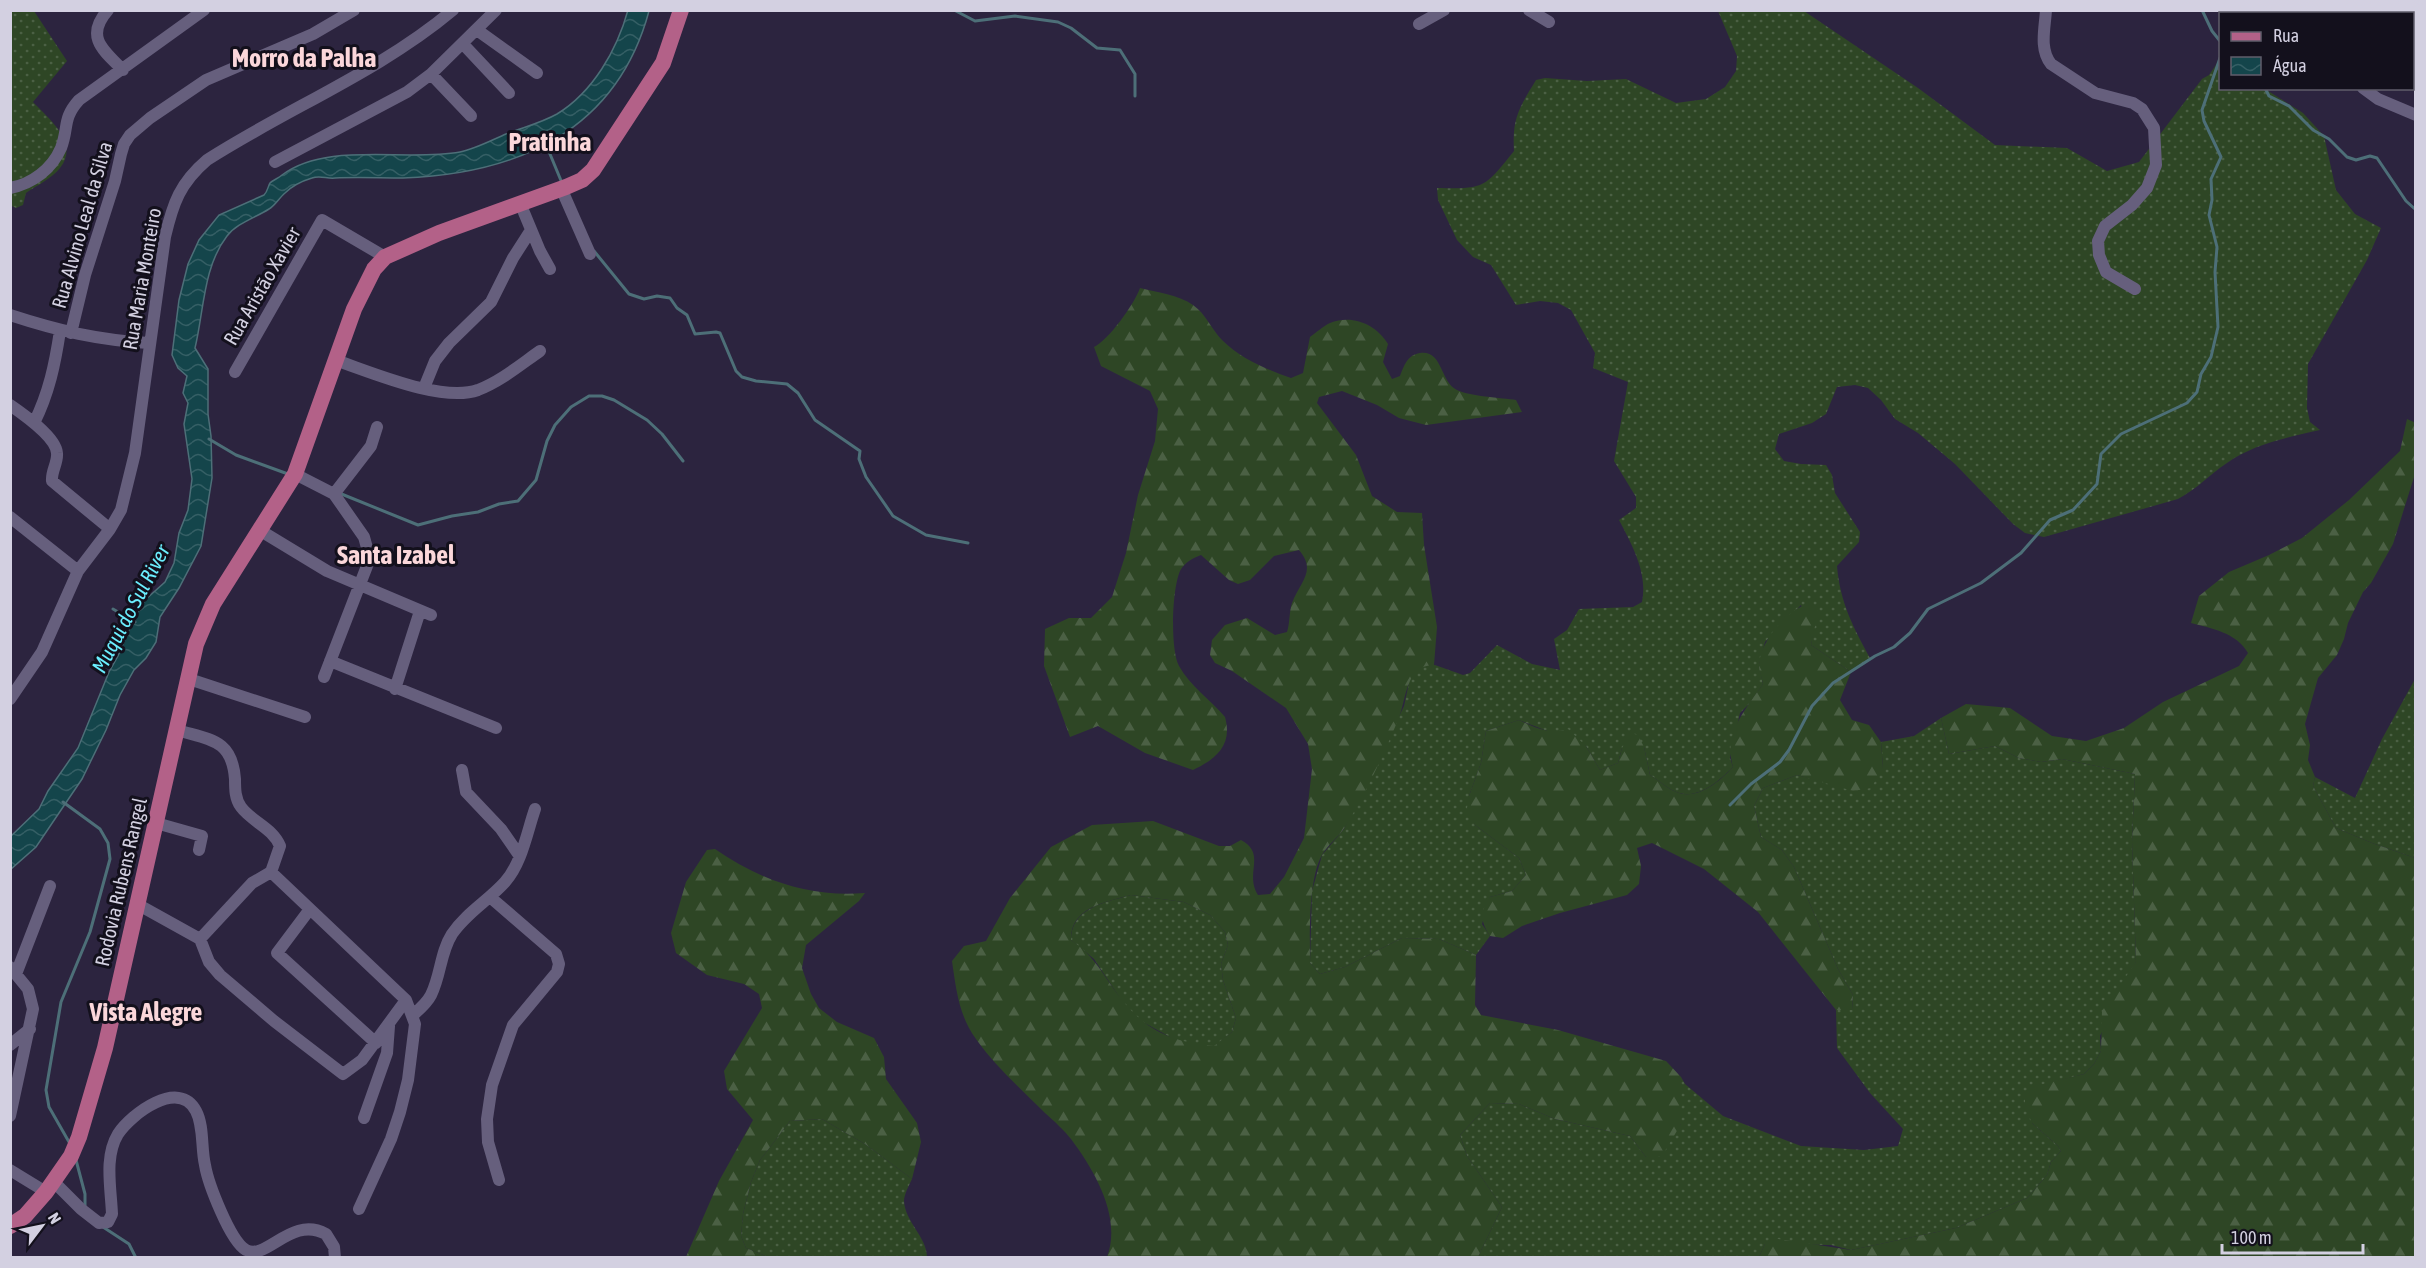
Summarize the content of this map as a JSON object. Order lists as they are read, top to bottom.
{
  "streets": {
    "main road": ["Rodovia Rubens Rangel"],
    "street": ["Rua Alvino Leal da Silva", "Rua Maria Monteiro", "Rua Aristão Xavier"]
  },
  "crossings": [
    ["Rua Aristão Xavier", "Rodovia Rubens Rangel"]
  ],
  "districts": [
    "Morro da Palha",
    "Pratinha",
    "Santa Izabel",
    "Vista Alegre"
  ],
  "water": ["Muqui do Sul River"],
  "legend": ["Rua", "Água"],
  "scale_bar": "100 m",
  "north": "top right"
}
